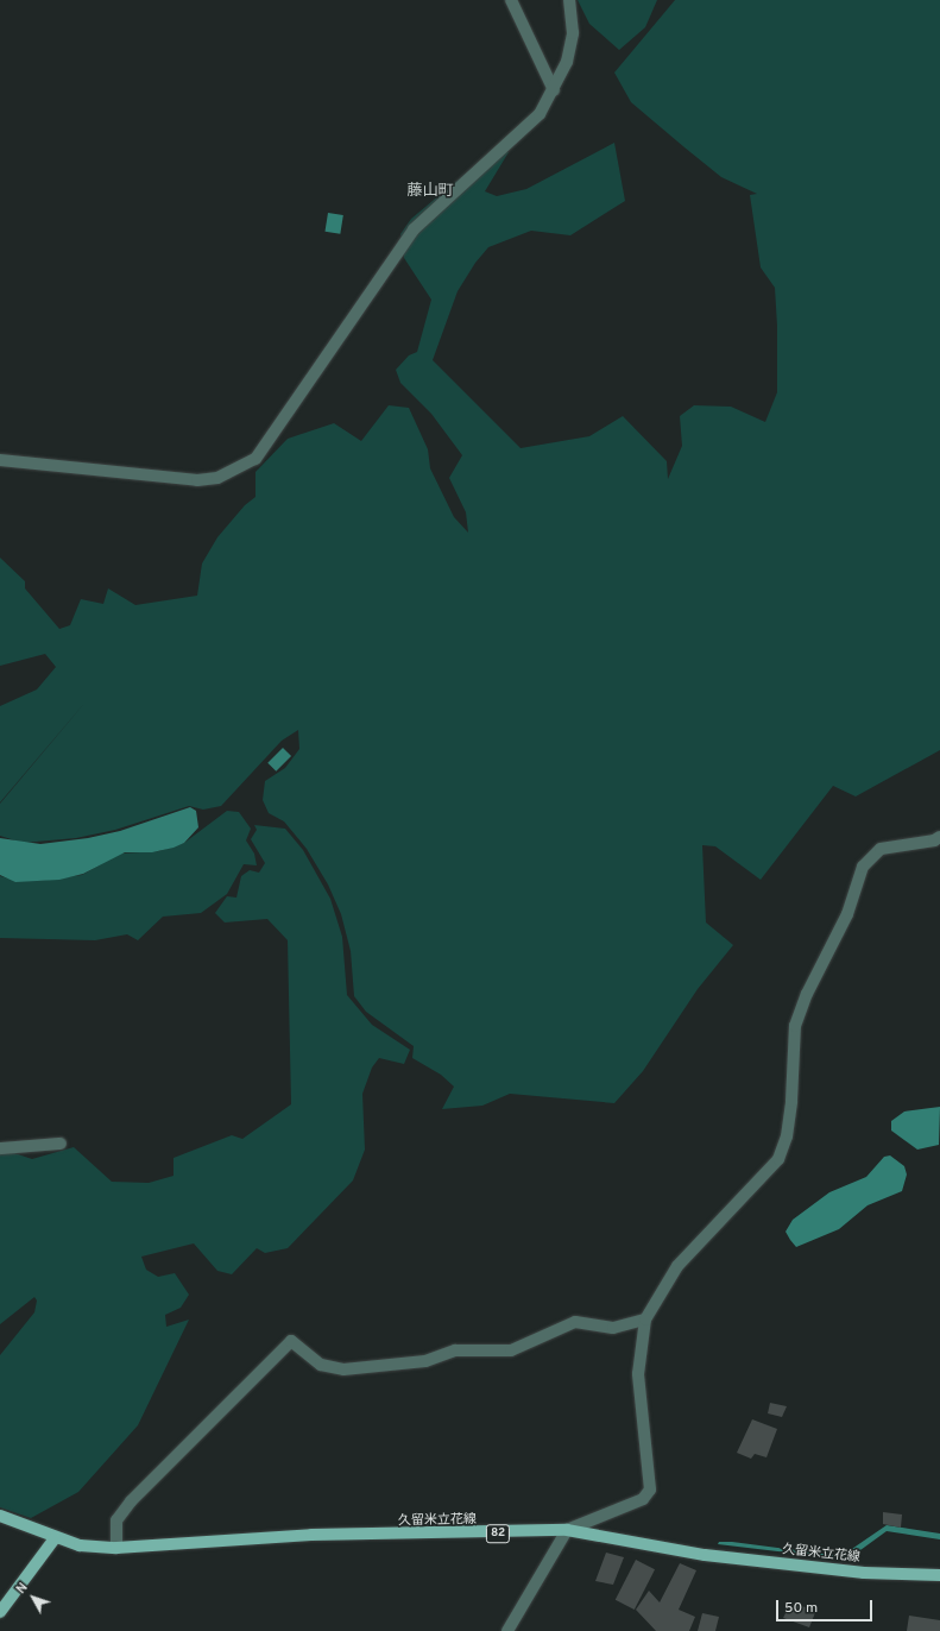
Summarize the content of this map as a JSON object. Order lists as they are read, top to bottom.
{
  "streets": {
    "main road": ["久留米立花線", "82"]
  },
  "districts": ["藤山町"],
  "scale_bar": "50 m",
  "north": "top left"
}
